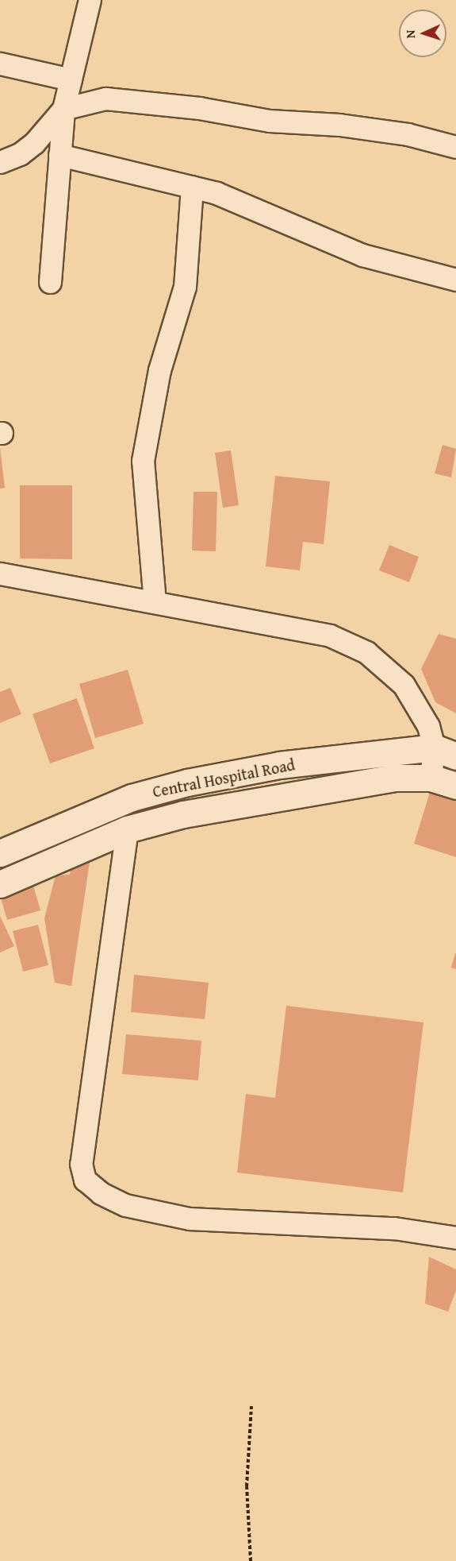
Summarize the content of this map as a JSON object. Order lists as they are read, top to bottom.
{
  "streets": {
    "street": ["Central Hospital Road"]
  },
  "north": "left"
}
